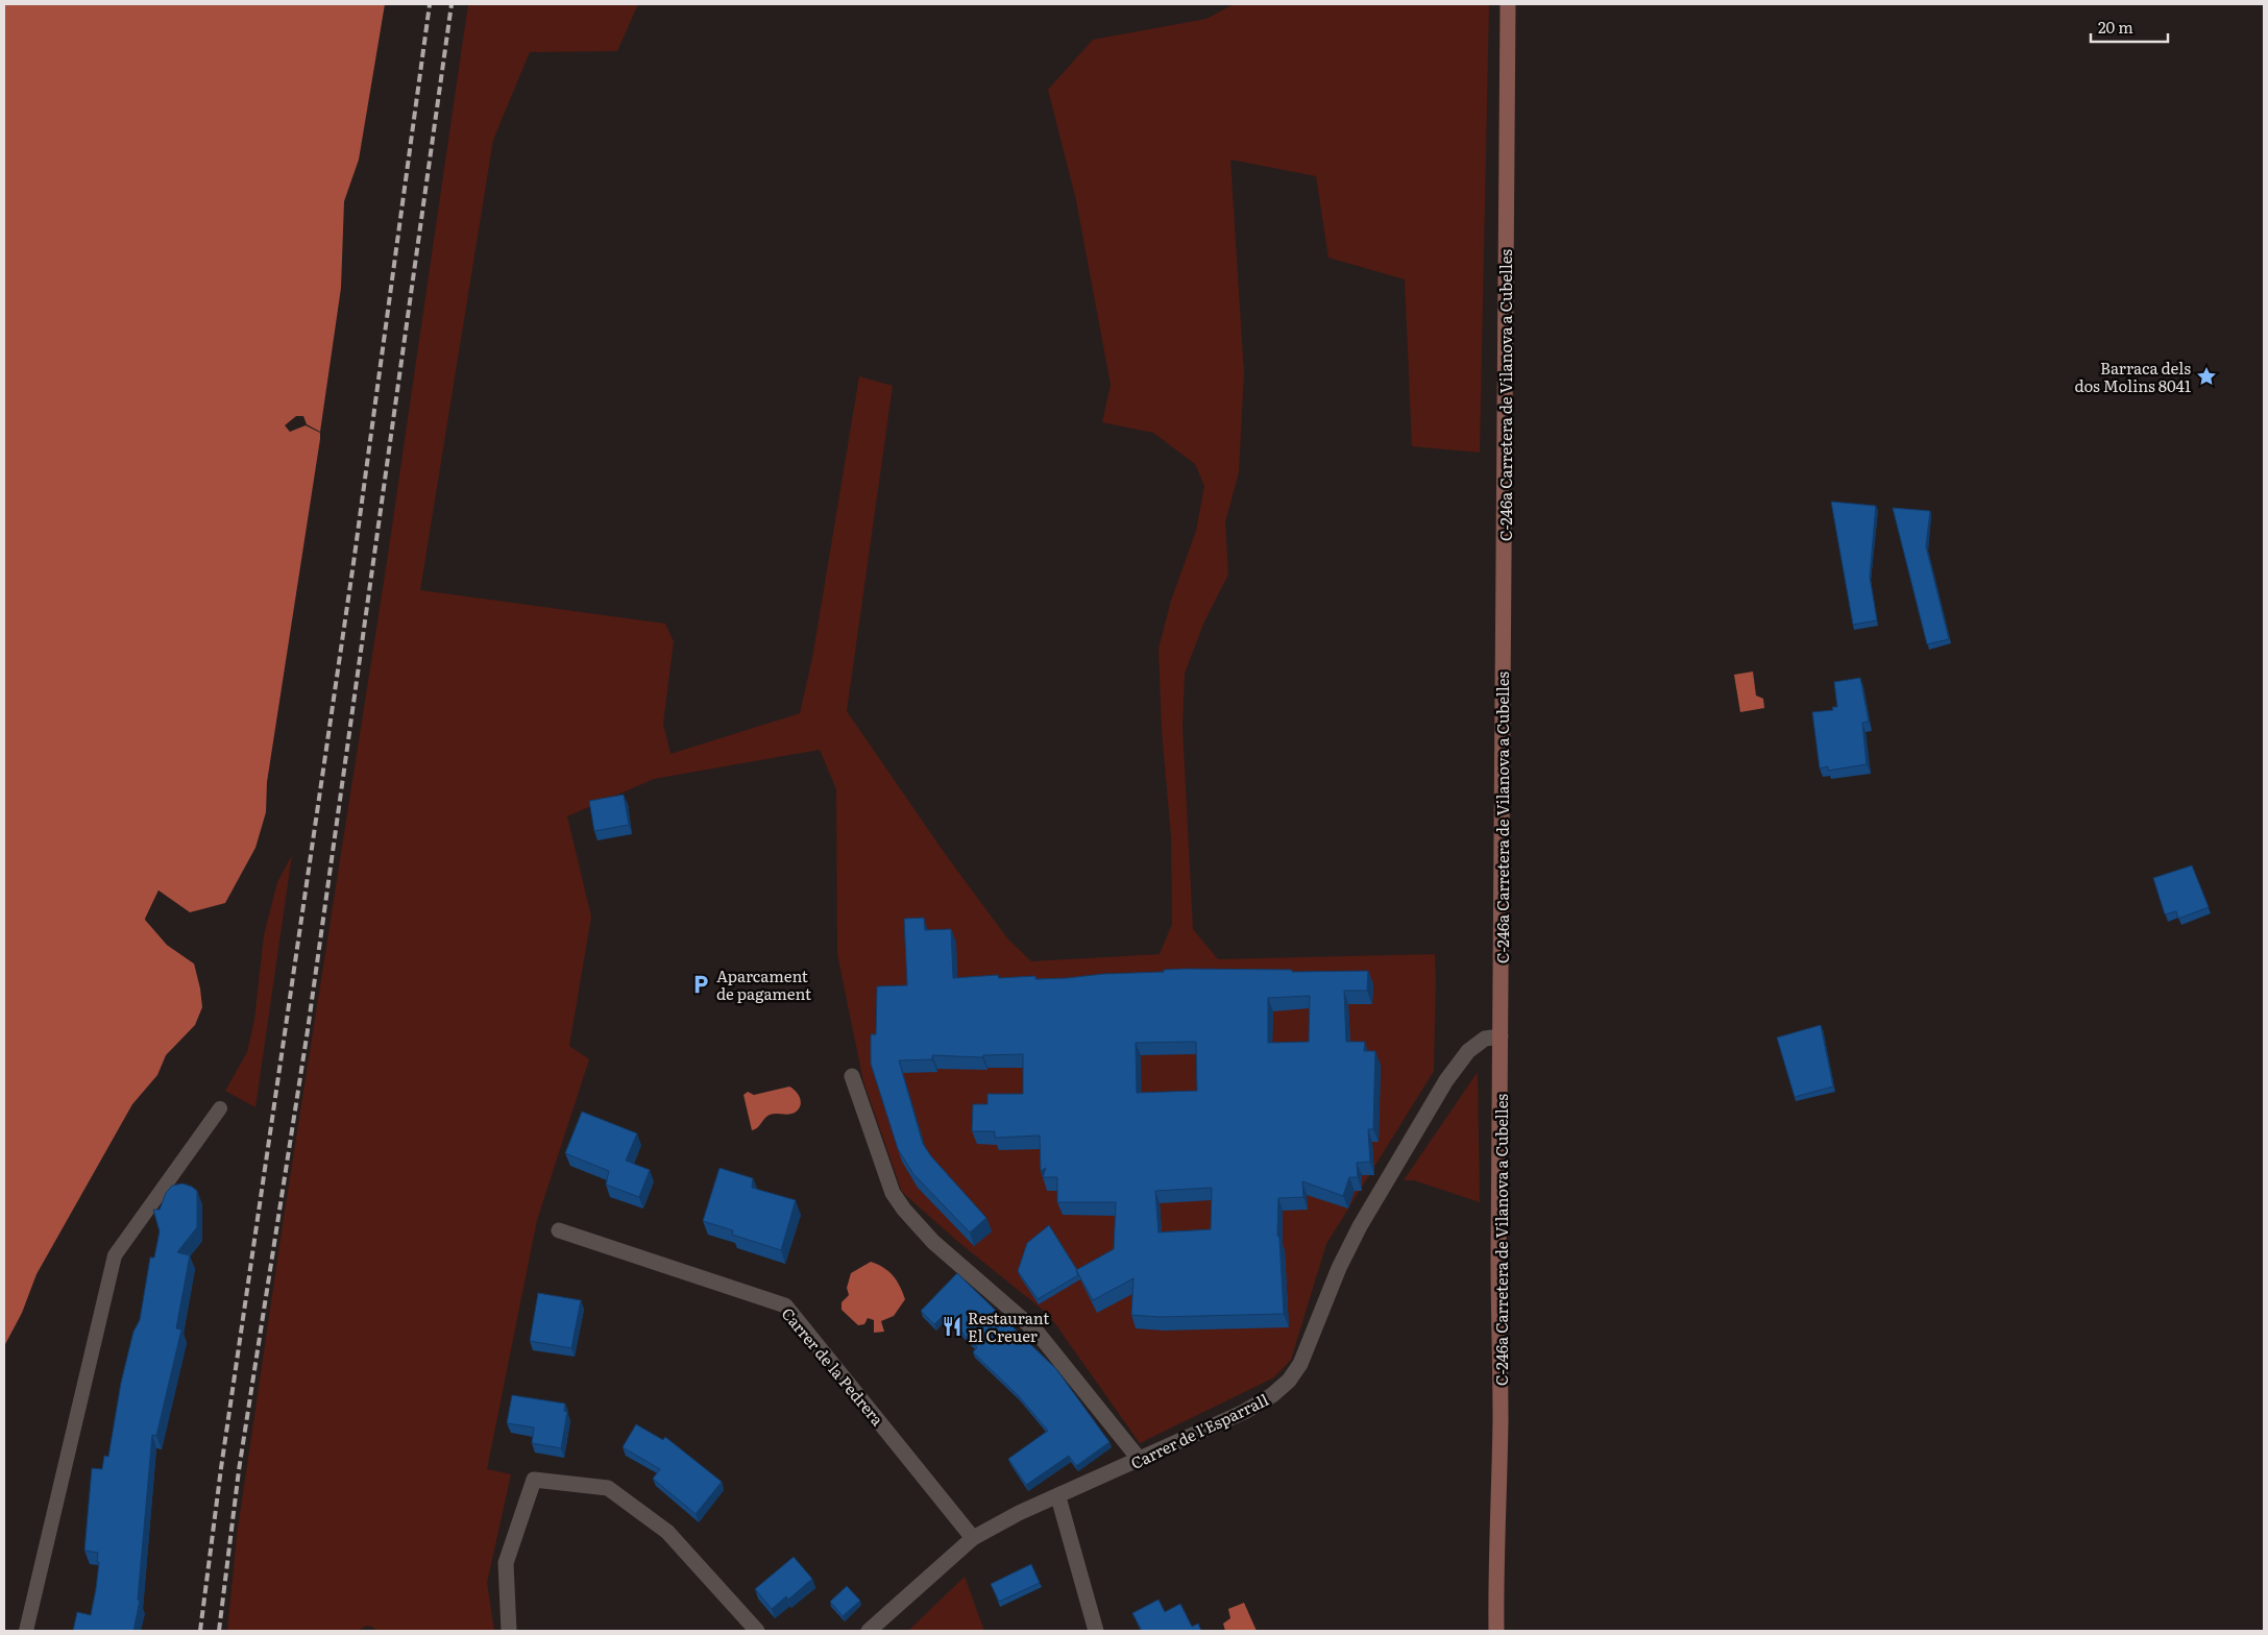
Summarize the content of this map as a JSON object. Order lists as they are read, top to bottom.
{
  "streets": {
    "main road": ["C-246a Carretera de Vilanova a Cubelles"],
    "street": ["Carrer de la Pedrera", "Carrer de l'Esparrall"]
  },
  "crossings": [
    ["C-246a Carretera de Vilanova a Cubelles", "Carrer de l'Esparrall"],
    ["Carrer de la Pedrera", "Carrer de l'Esparrall"]
  ],
  "places": {
    "place": ["Barraca dels dos Molins 8041"],
    "parking": ["Aparcament de pagament"],
    "restaurant": ["Restaurant El Creuer"]
  },
  "scale_bar": "20 m"
}
